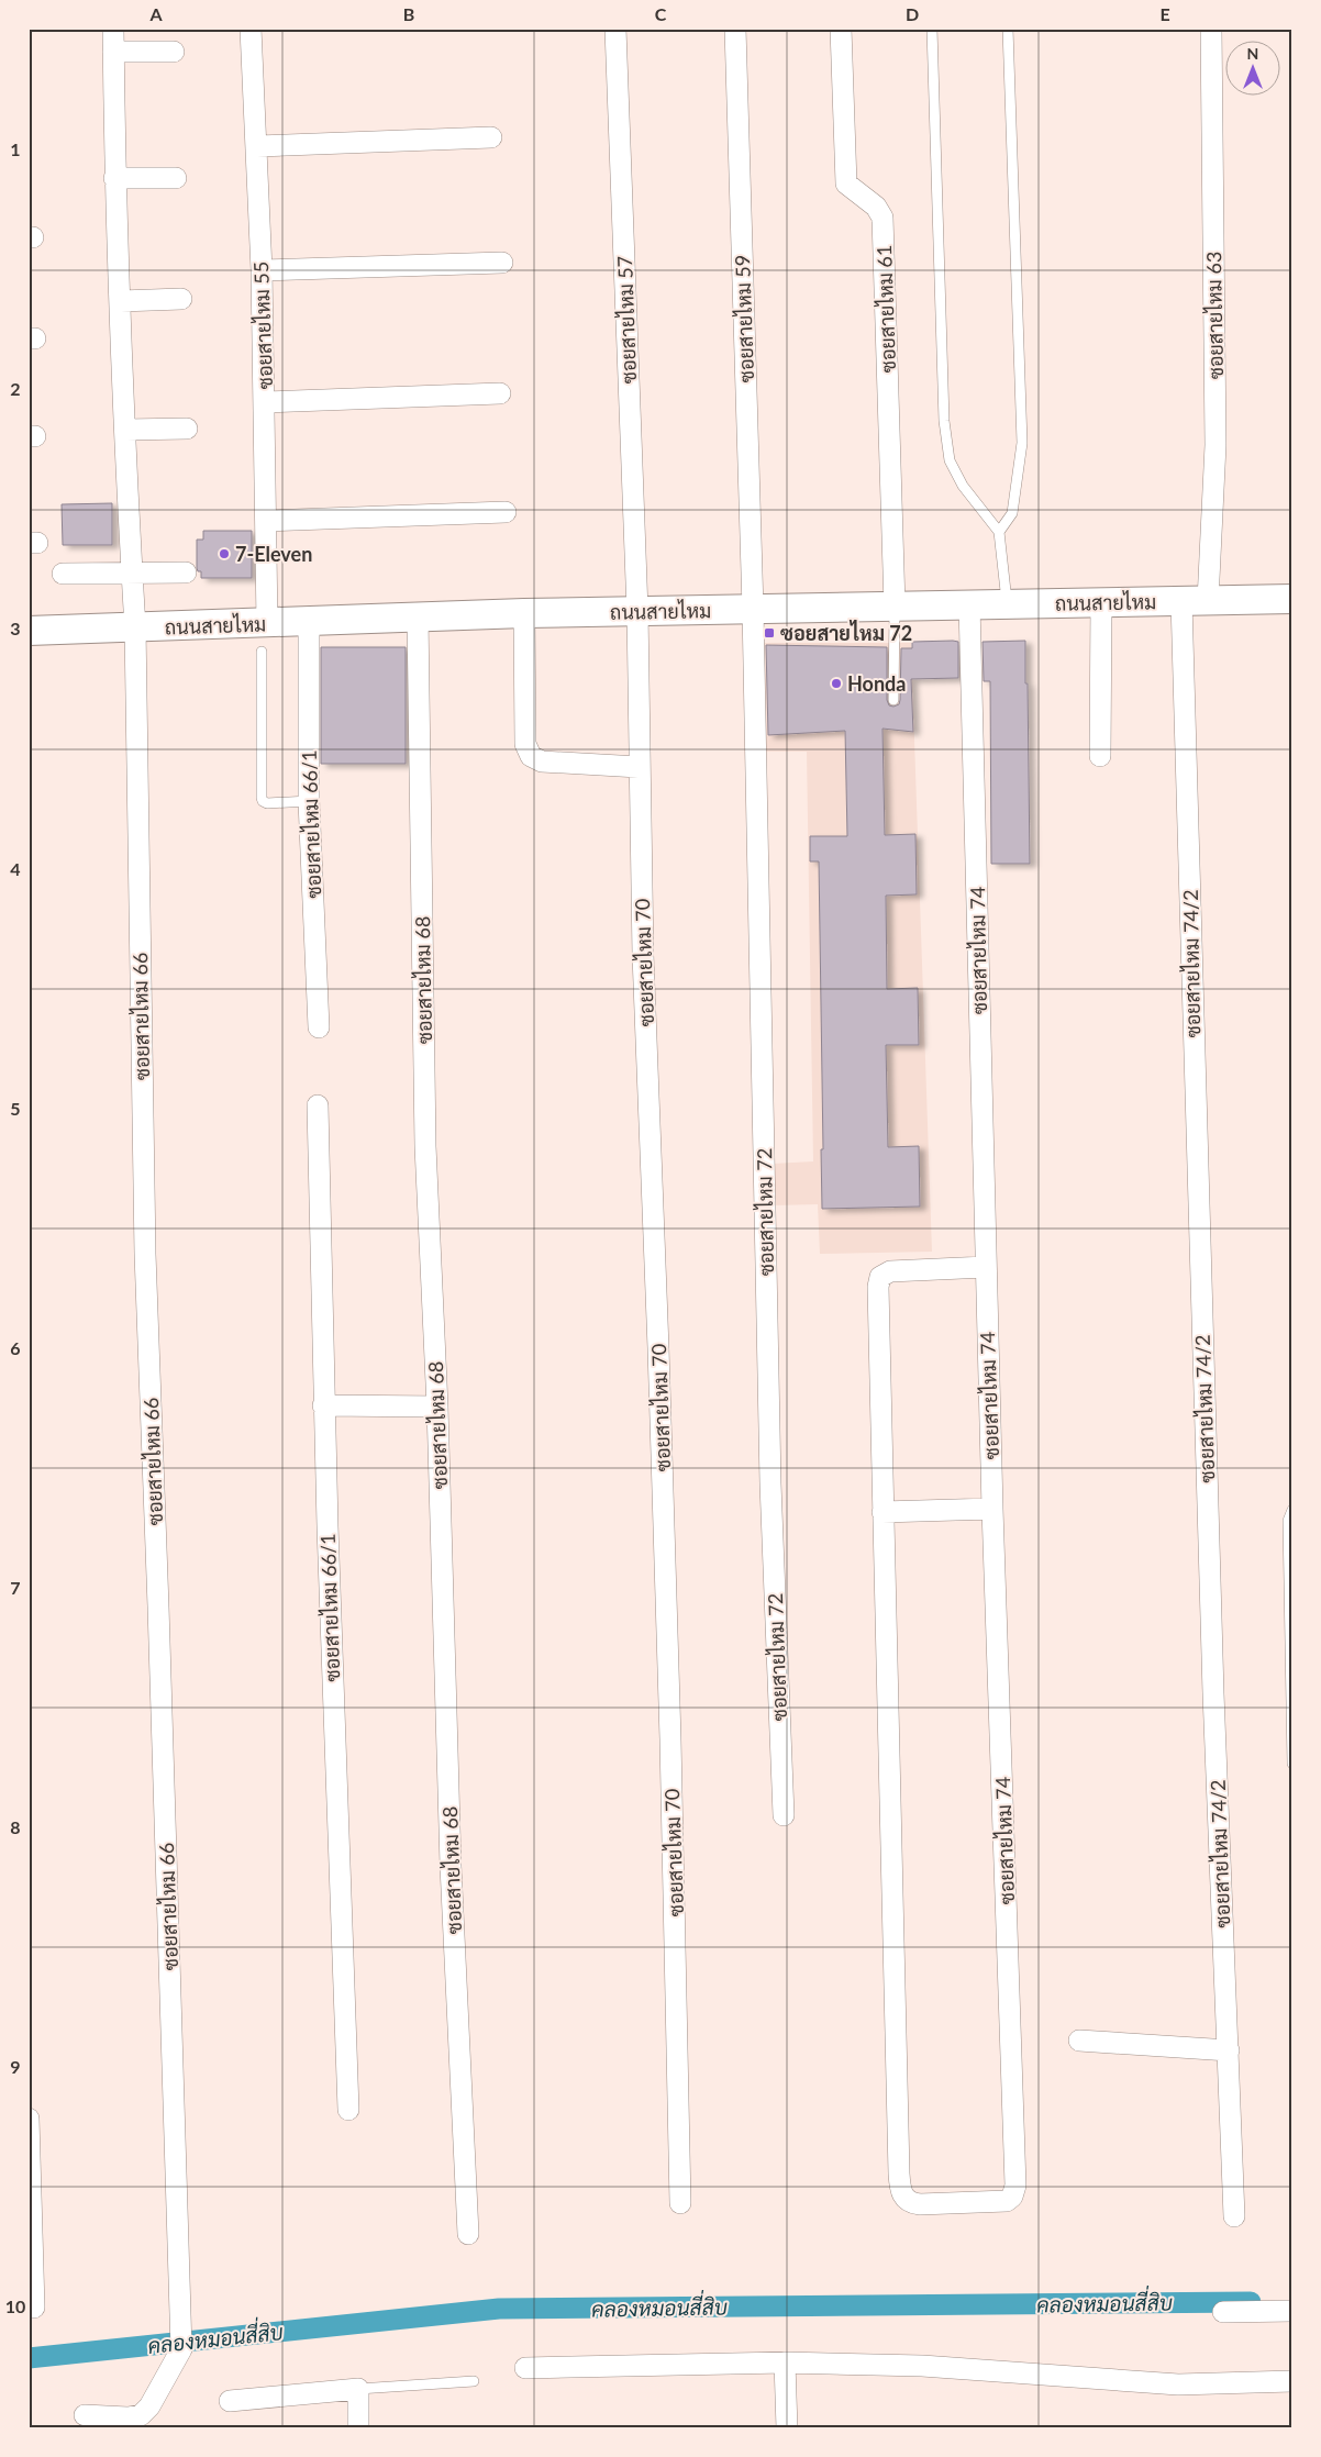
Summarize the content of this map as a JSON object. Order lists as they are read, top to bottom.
{
  "streets": {
    "main road": ["ถนนสายไหม"],
    "street": [
      "ซอยสายไหม 61",
      "ซอยสายไหม 63",
      "ซอยสายไหม 59",
      "ซอยสายไหม 57",
      "ซอยสายไหม 55",
      "ซอยสายไหม 66/1",
      "ซอยสายไหม 74",
      "ซอยสายไหม 70",
      "ซอยสายไหม 74/2",
      "ซอยสายไหม 68",
      "ซอยสายไหม 66",
      "ซอยสายไหม 72"
    ]
  },
  "crossings": [
    ["ซอยสายไหม 61", "ถนนสายไหม"],
    ["ซอยสายไหม 63", "ถนนสายไหม"],
    ["ซอยสายไหม 63", "ซอยสายไหม 74/2"],
    ["ซอยสายไหม 59", "ถนนสายไหม"],
    ["ซอยสายไหม 59", "ซอยสายไหม 72"],
    ["ซอยสายไหม 57", "ถนนสายไหม"],
    ["ซอยสายไหม 57", "ซอยสายไหม 70"],
    ["ซอยสายไหม 55", "ถนนสายไหม"],
    ["ถนนสายไหม", "ซอยสายไหม 66/1"],
    ["ถนนสายไหม", "ซอยสายไหม 74"],
    ["ถนนสายไหม", "ซอยสายไหม 70"],
    ["ถนนสายไหม", "ซอยสายไหม 74/2"],
    ["ถนนสายไหม", "ซอยสายไหม 68"],
    ["ถนนสายไหม", "ซอยสายไหม 66"],
    ["ถนนสายไหม", "ซอยสายไหม 72"]
  ],
  "water": ["คลองหมอนสี่สิบ"],
  "places": {
    "other": ["7-Eleven", "Honda"],
    "transit": ["ซอยสายไหม 72"]
  },
  "north": "top",
  "grid": {
    "columns": [
      "A",
      "B",
      "C",
      "D",
      "E"
    ],
    "rows": [
      "1",
      "2",
      "3",
      "4",
      "5",
      "6",
      "7",
      "8",
      "9",
      "10"
    ]
  }
}
